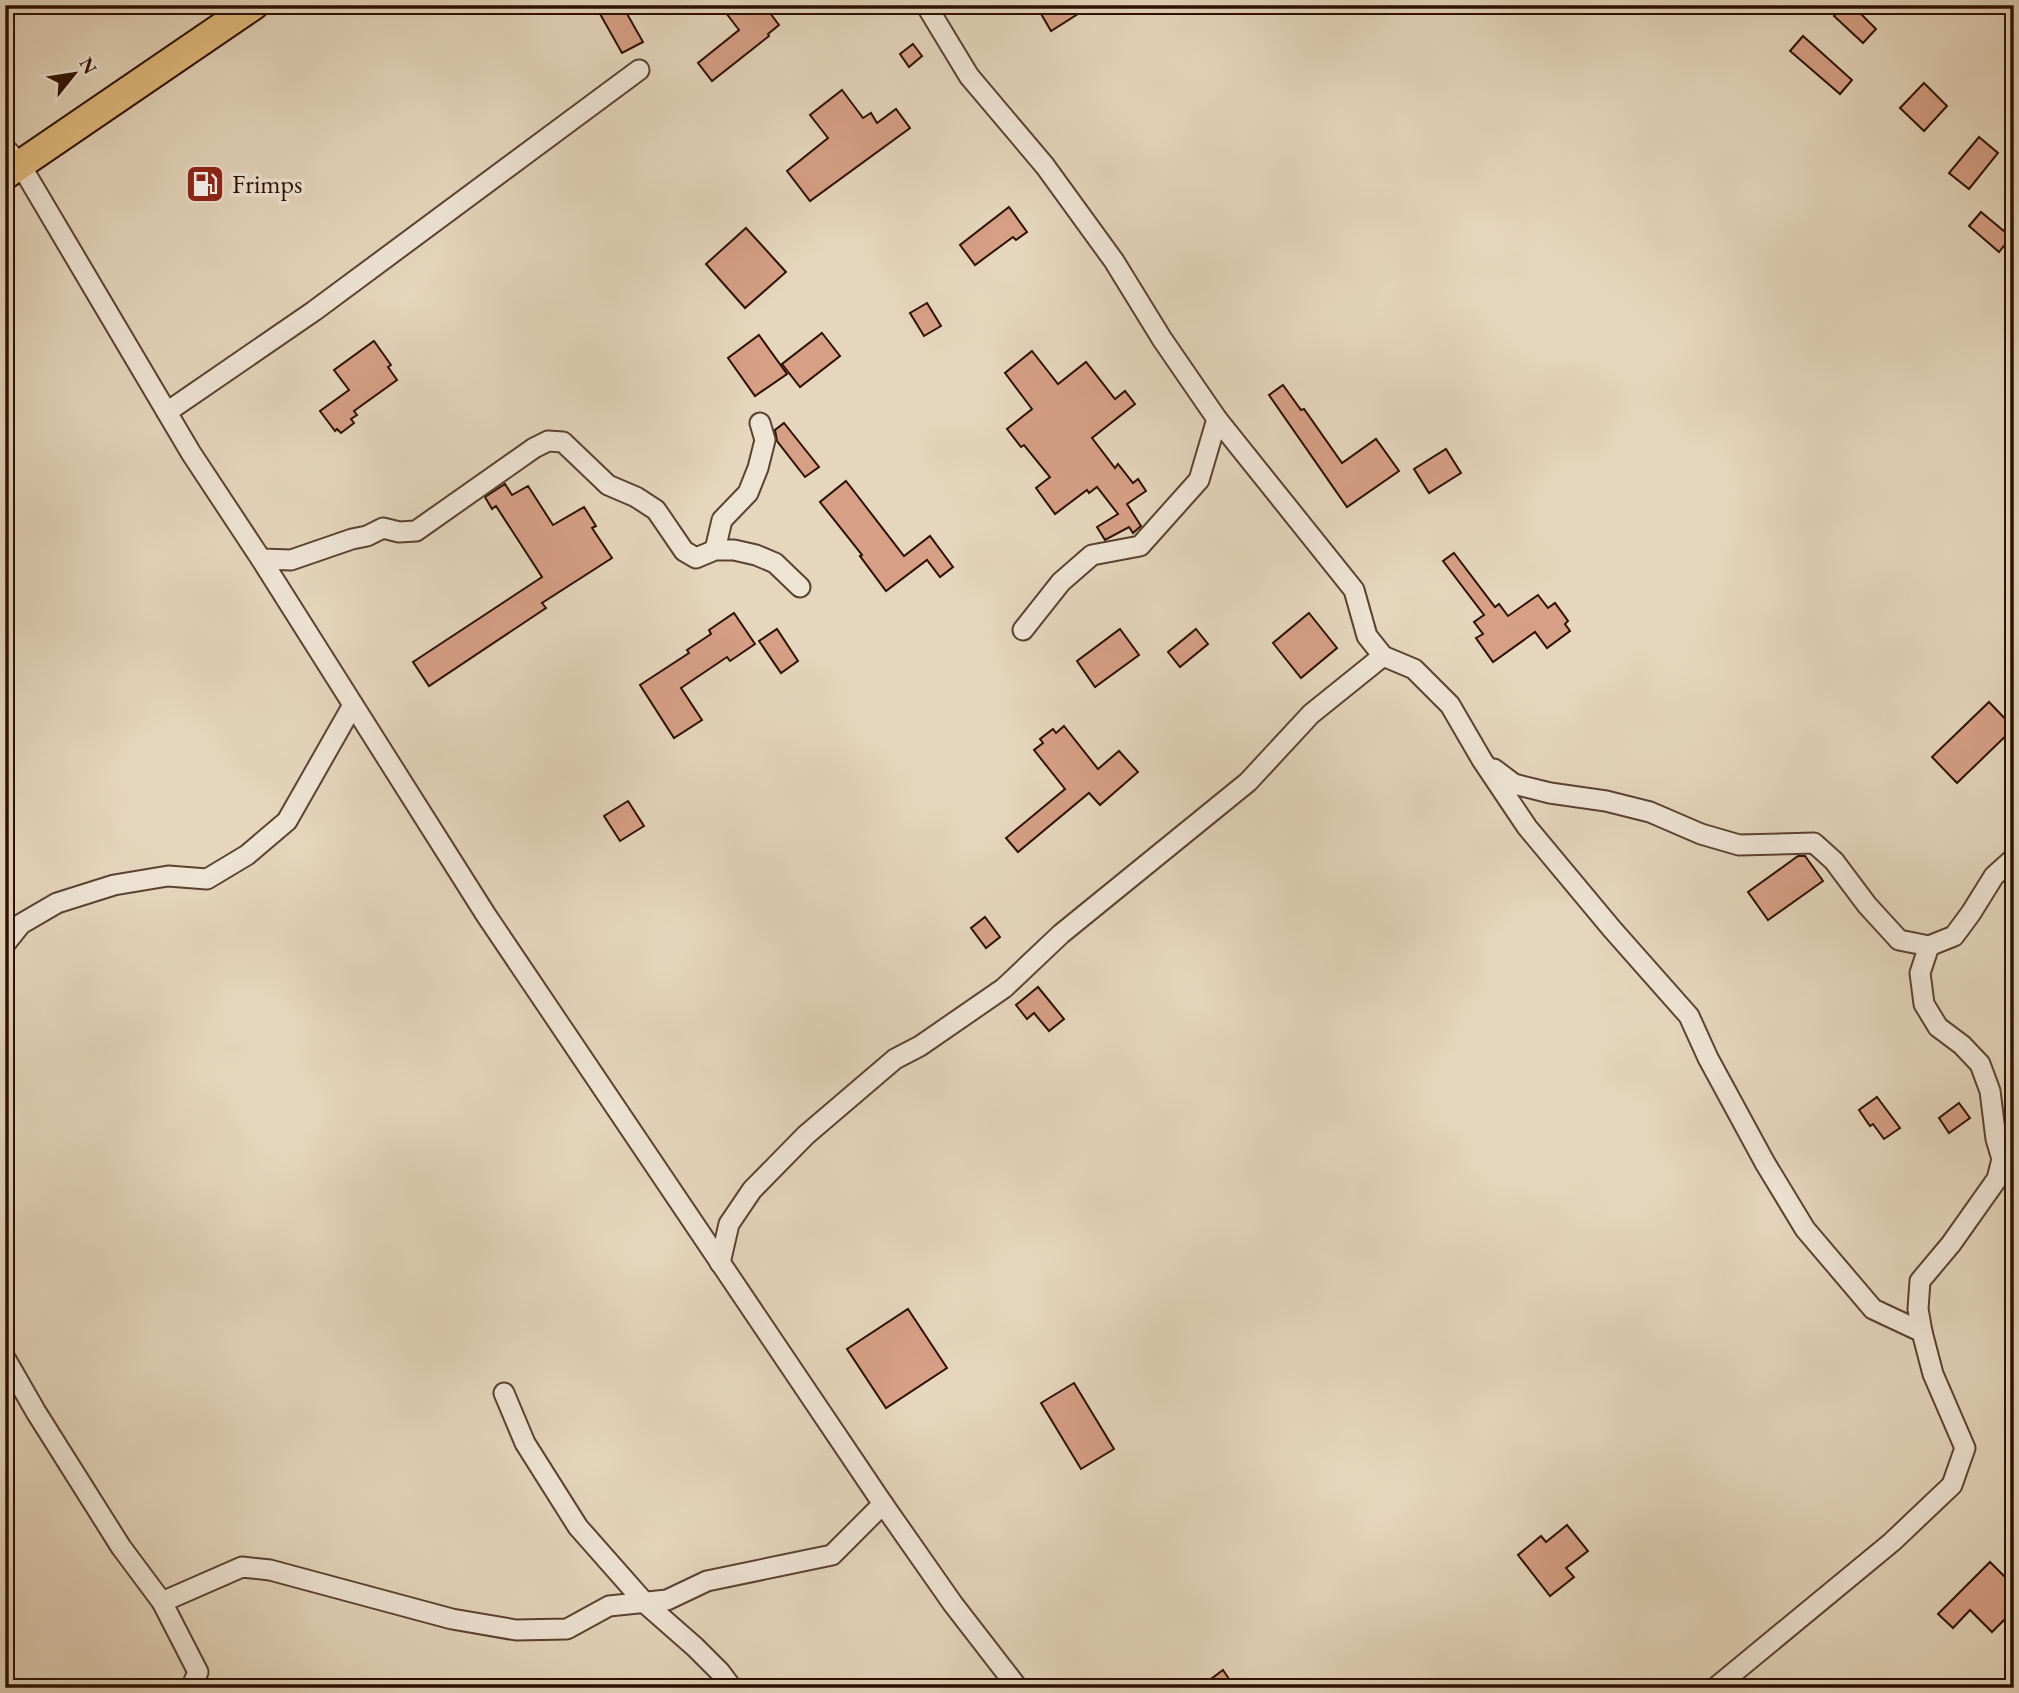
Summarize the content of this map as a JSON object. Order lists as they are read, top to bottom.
{
  "places": {
    "fuel station": ["Frimps"]
  },
  "north": "top right"
}
